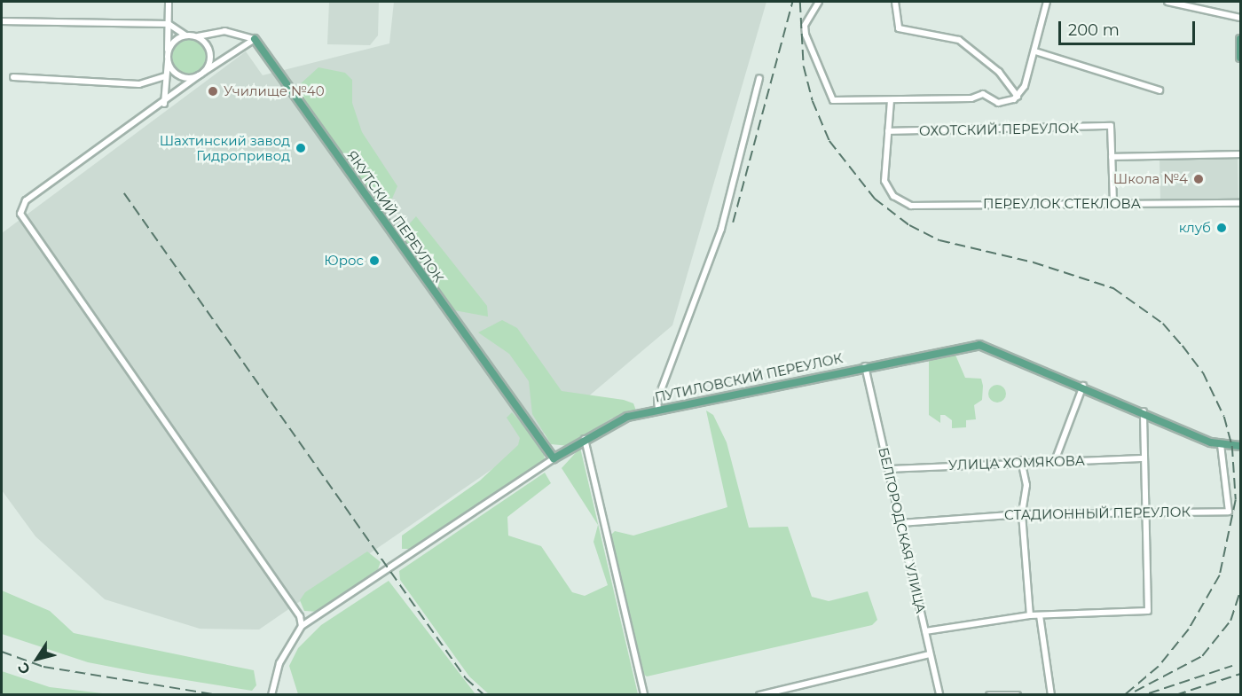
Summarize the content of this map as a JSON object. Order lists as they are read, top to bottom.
{
  "streets": {
    "main road": ["ЯКУТСКИЙ ПЕРЕУЛОК", "ПУТИЛОВСКИЙ ПЕРЕУЛОК"],
    "street": [
      "ОХОТСКИЙ ПЕРЕУЛОК",
      "ПЕРЕУЛОК СТЕКЛОВА",
      "УЛИЦА ХОМЯКОВА",
      "СТАДИОННЫЙ ПЕРЕУЛОК",
      "БЕЛГОРОДСКАЯ УЛИЦА"
    ]
  },
  "crossings": [
    ["ОХОТСКИЙ ПЕРЕУЛОК", "ПЕРЕУЛОК СТЕКЛОВА"],
    ["ЯКУТСКИЙ ПЕРЕУЛОК", "ПУТИЛОВСКИЙ ПЕРЕУЛОК"],
    ["ПУТИЛОВСКИЙ ПЕРЕУЛОК", "СТАДИОННЫЙ ПЕРЕУЛОК"],
    ["ПУТИЛОВСКИЙ ПЕРЕУЛОК", "БЕЛГОРОДСКАЯ УЛИЦА"],
    ["УЛИЦА ХОМЯКОВА", "БЕЛГОРОДСКАЯ УЛИЦА"],
    ["СТАДИОННЫЙ ПЕРЕУЛОК", "БЕЛГОРОДСКАЯ УЛИЦА"]
  ],
  "places": [
    "Училище №40",
    "Шахтинский завод Гидропривод",
    "Школа №4",
    "клуб",
    "Юрос"
  ],
  "scale_bar": "200 m",
  "north": "bottom left"
}
